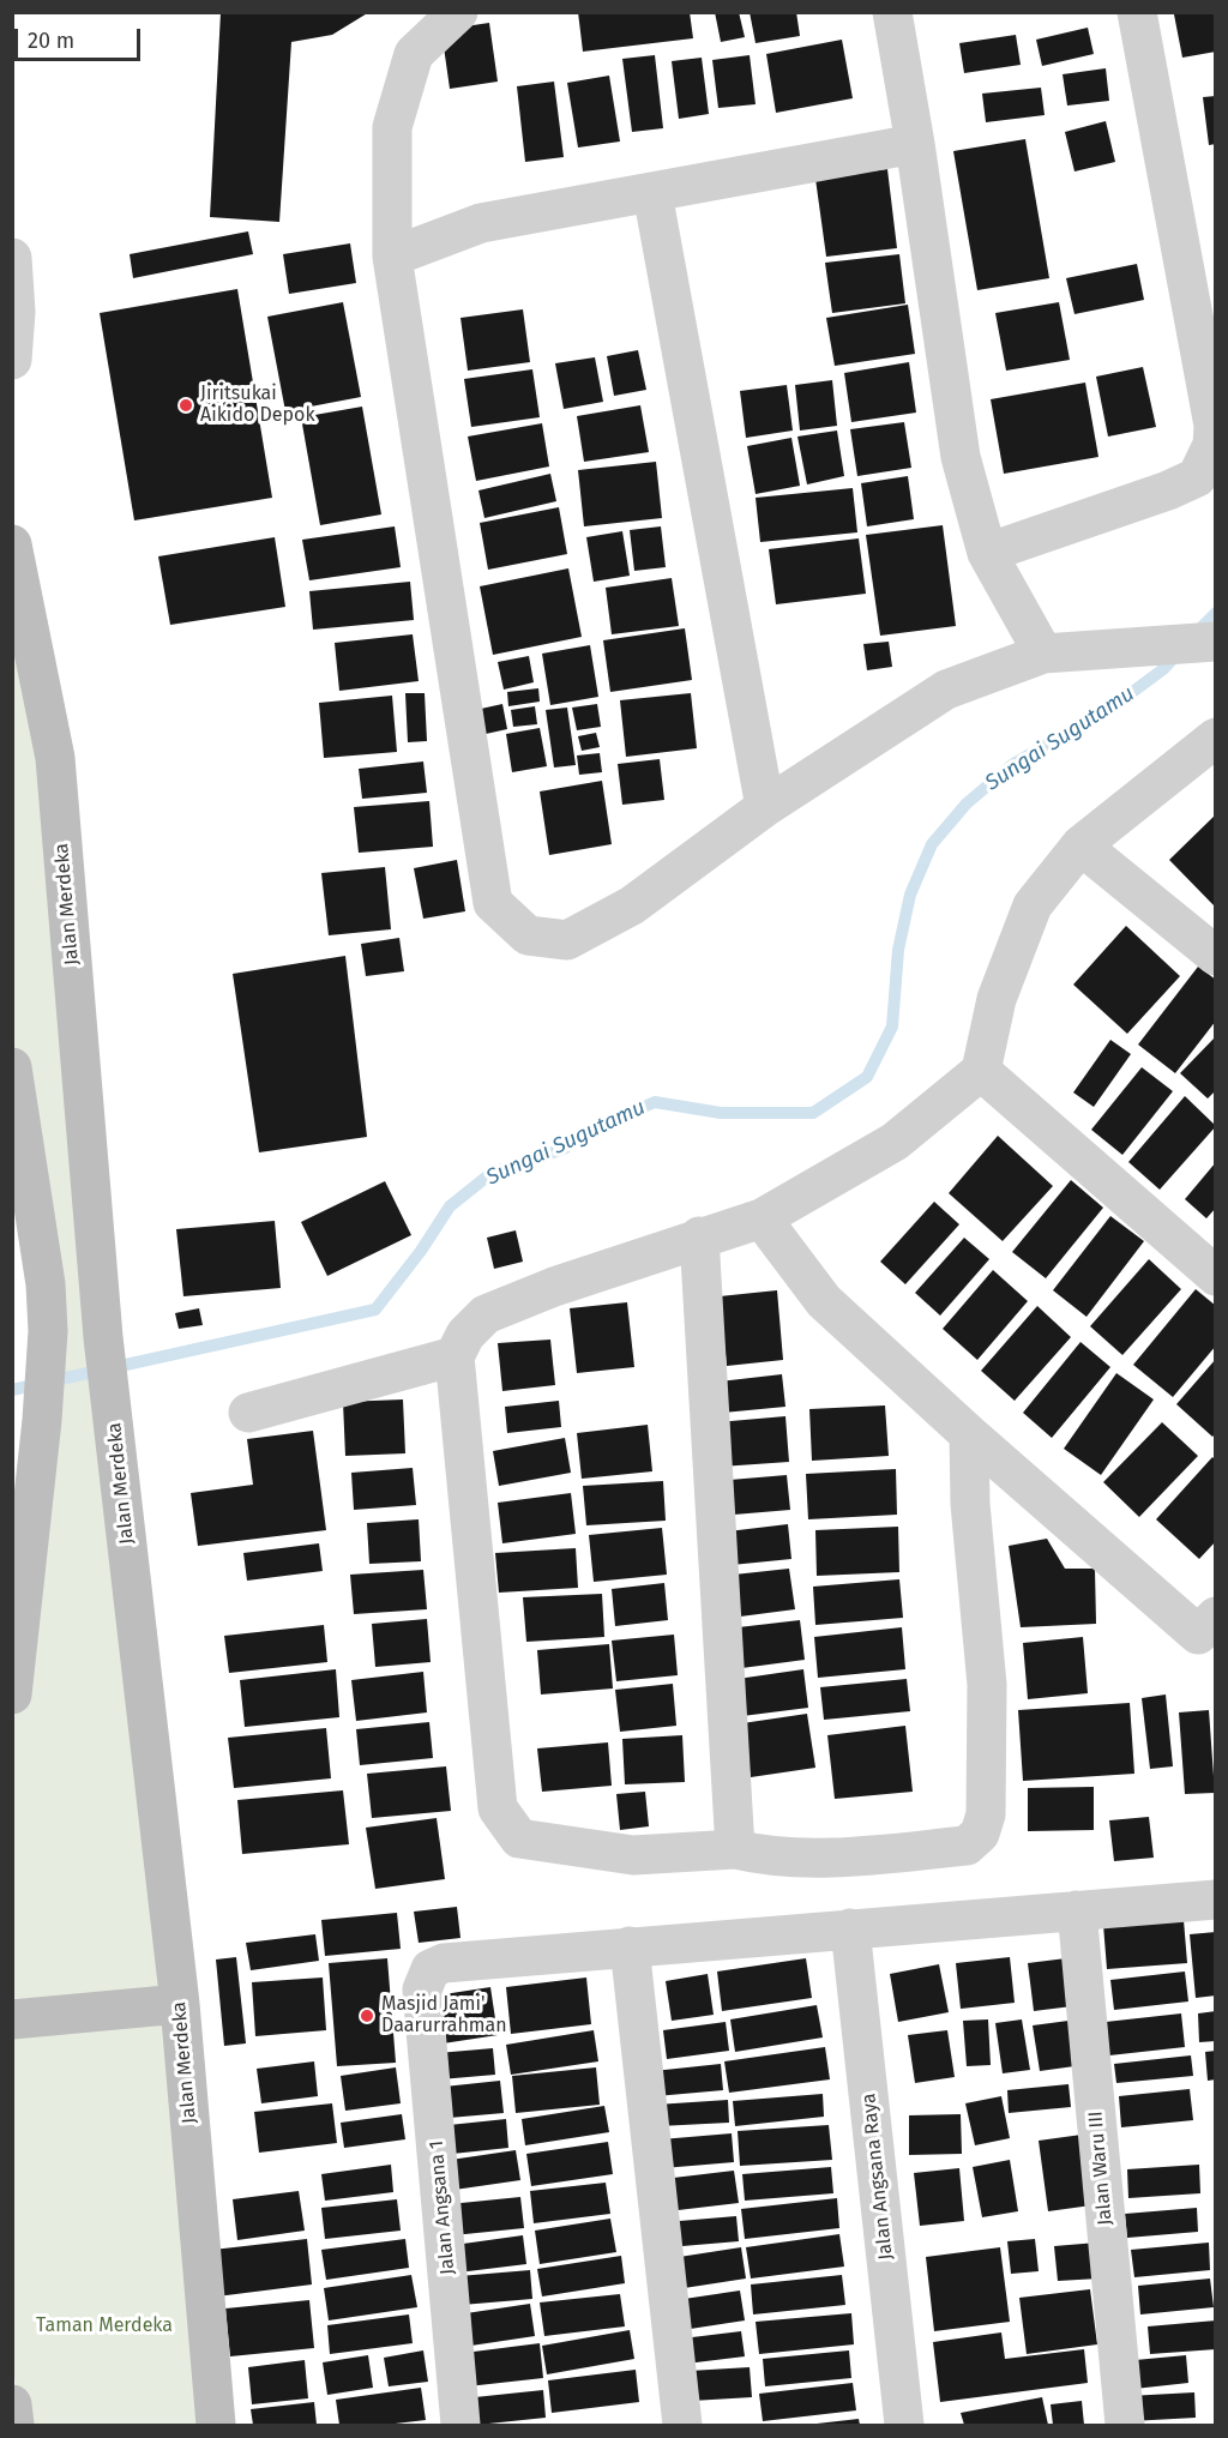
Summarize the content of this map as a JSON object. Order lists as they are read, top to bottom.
{
  "streets": {
    "street": [
      "Jalan Merdeka",
      "Jalan Waru III",
      "Jalan Angsana Raya",
      "Jalan Angsana 1"
    ]
  },
  "water": ["Sungai Sugutamu"],
  "parks": ["Taman Merdeka"],
  "places": ["Jiritsukai Aikido Depok", "Masjid Jami' Daarurrahman"],
  "scale_bar": "20 m"
}
